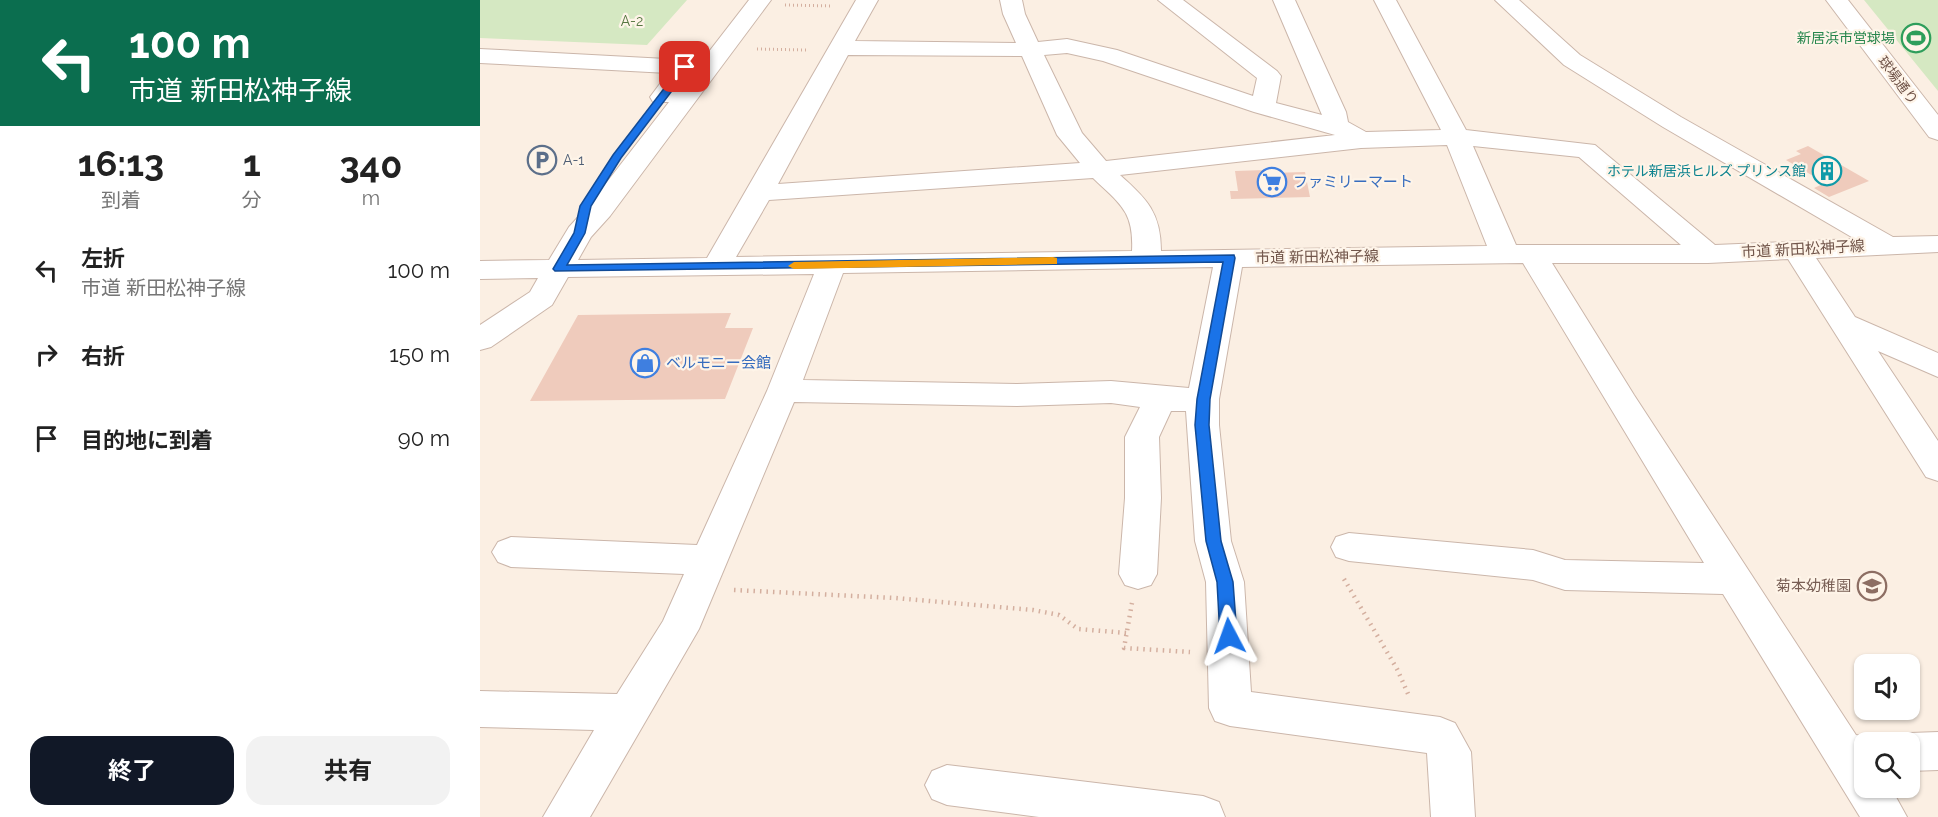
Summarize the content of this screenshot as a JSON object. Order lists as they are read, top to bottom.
{
  "streets": {
    "street": ["球場通り", "市道 新田松神子線"]
  },
  "parks": ["A-2"],
  "places": {
    "sports": ["新居浜市営球場"],
    "parking": ["A-1"],
    "building": ["ホテル新居浜ヒルズ プリンス館"],
    "supermarket": ["ファミリーマート"],
    "shop": ["ベルモニー会館"],
    "school or university": ["菊本幼稚園"]
  },
  "page": {
    "turn": ["100 m", "市道 新田松神子線"],
    "eta": [
      "16:13",
      "到着",
      "1",
      "分",
      "340",
      "m"
    ],
    "list": [
      {
        "name": "左折",
        "note": "市道 新田松神子線",
        "value": "100 m"
      },
      {
        "name": "右折",
        "value": "150 m"
      },
      {
        "name": "目的地に到着",
        "value": "90 m"
      }
    ],
    "buttons": ["終了", "共有"]
  }
}
